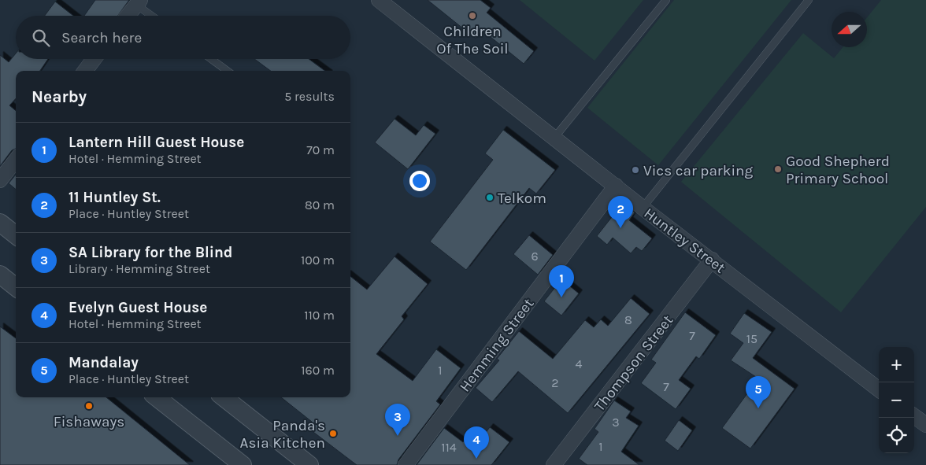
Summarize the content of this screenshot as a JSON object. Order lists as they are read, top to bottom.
{
  "streets": {
    "street": ["Huntley Street", "Hemming Street", "Thompson Street"]
  },
  "crossings": [
    ["Huntley Street", "Hemming Street"],
    ["Huntley Street", "Thompson Street"]
  ],
  "places": [
    "Children Of The Soil",
    "Good Shepherd Primary School",
    "Vics car parking",
    "Telkom",
    "Fishaways",
    "Panda's Asia Kitchen"
  ],
  "house_numbers": [
    "6",
    "8",
    "7",
    "15",
    "4",
    "1",
    "2",
    "7",
    "3",
    "1",
    "114"
  ],
  "north": "left",
  "page": {
    "search": "Search here",
    "heading": ["Nearby", "5 results"],
    "list": [
      {
        "mark": "1",
        "name": "Lantern Hill Guest House",
        "note": "Hotel · Hemming Street",
        "value": "70 m"
      },
      {
        "mark": "2",
        "name": "11 Huntley St.",
        "note": "Place · Huntley Street",
        "value": "80 m"
      },
      {
        "mark": "3",
        "name": "SA Library for the Blind",
        "note": "Library · Hemming Street",
        "value": "100 m"
      },
      {
        "mark": "4",
        "name": "Evelyn Guest House",
        "note": "Hotel · Hemming Street",
        "value": "110 m"
      },
      {
        "mark": "5",
        "name": "Mandalay",
        "note": "Place · Huntley Street",
        "value": "160 m"
      }
    ],
    "pins": [
      "2",
      "1",
      "5",
      "3",
      "4"
    ],
    "map_buttons": ["+", "−"]
  }
}
